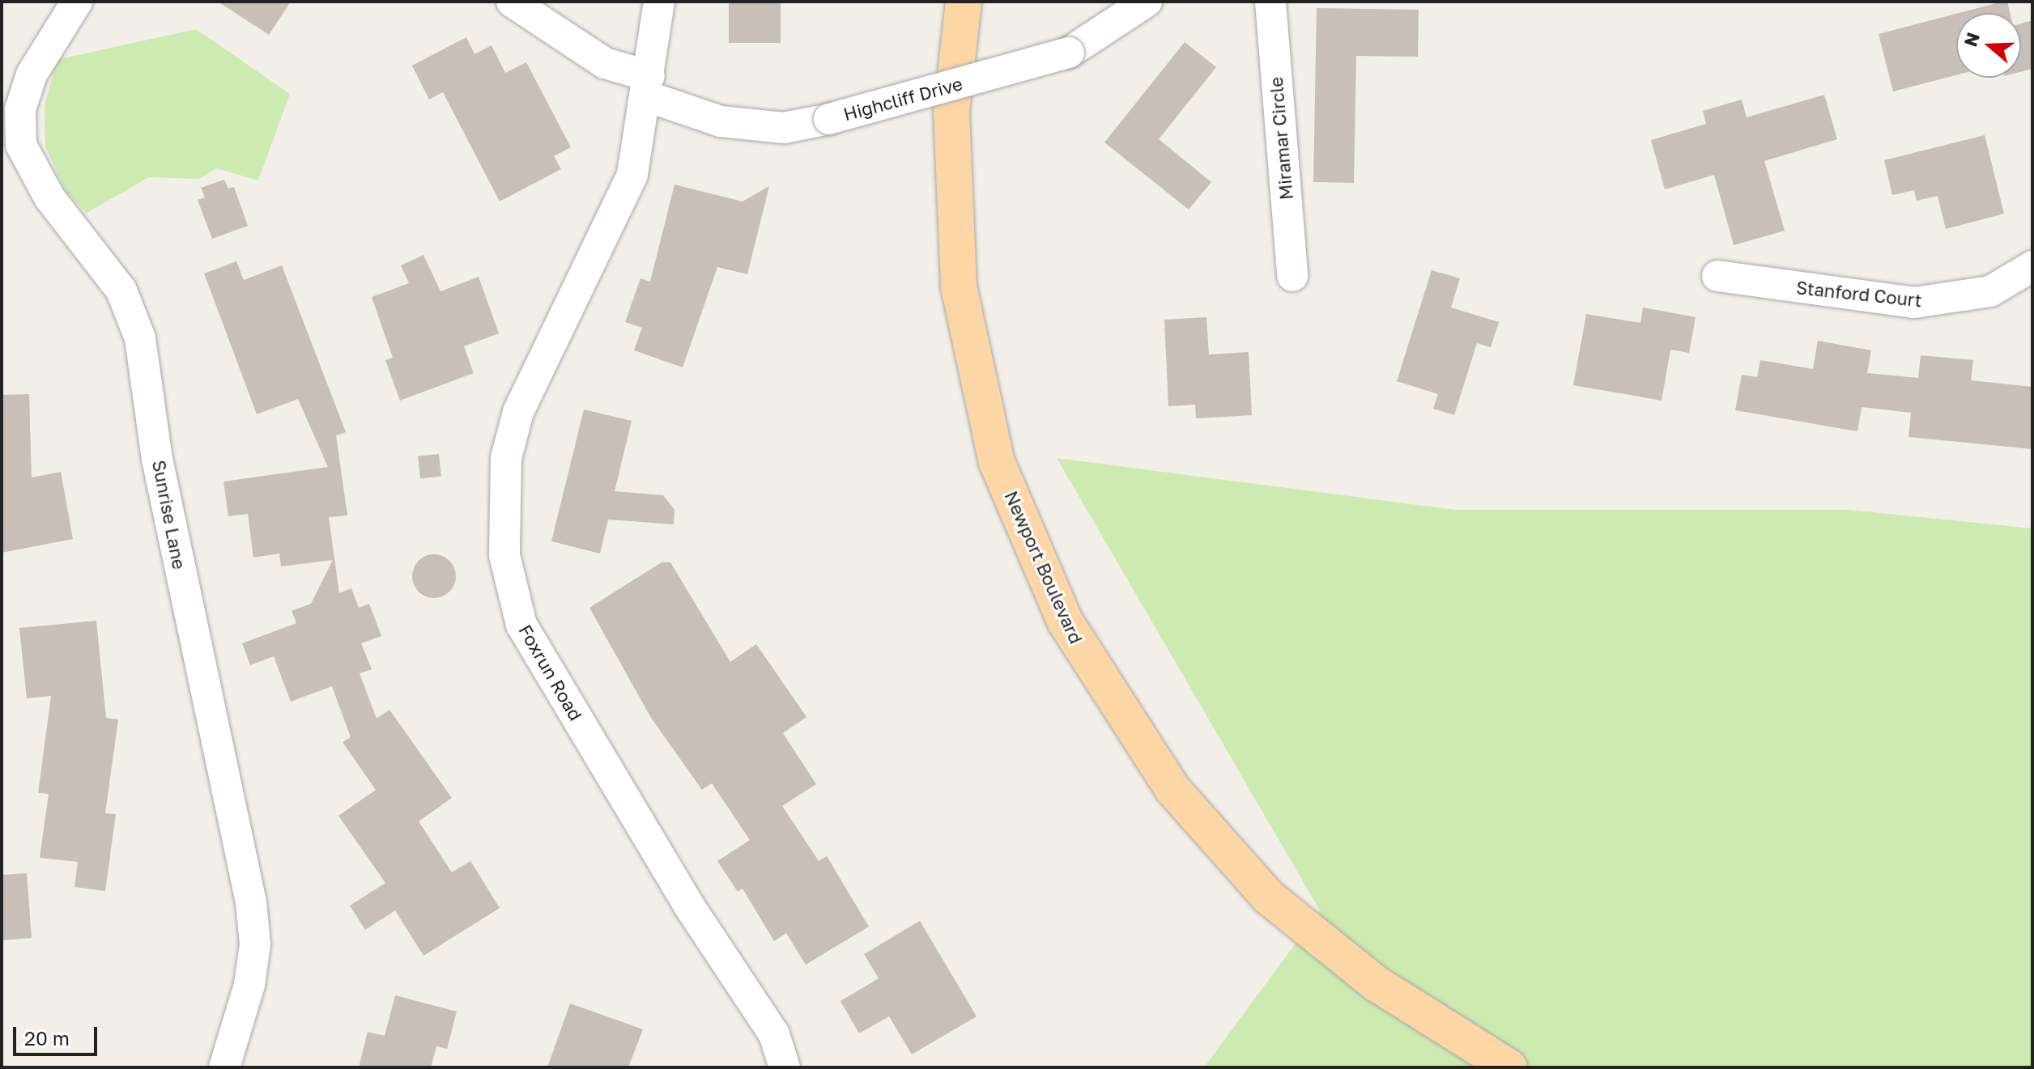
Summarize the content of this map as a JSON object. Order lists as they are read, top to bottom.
{
  "streets": {
    "main road": ["Newport Boulevard"],
    "street": [
      "Highcliff Drive",
      "Miramar Circle",
      "Stanford Court",
      "Sunrise Lane",
      "Foxrun Road"
    ]
  },
  "crossings": [
    ["Highcliff Drive", "Foxrun Road"]
  ],
  "scale_bar": "20 m",
  "north": "left"
}
